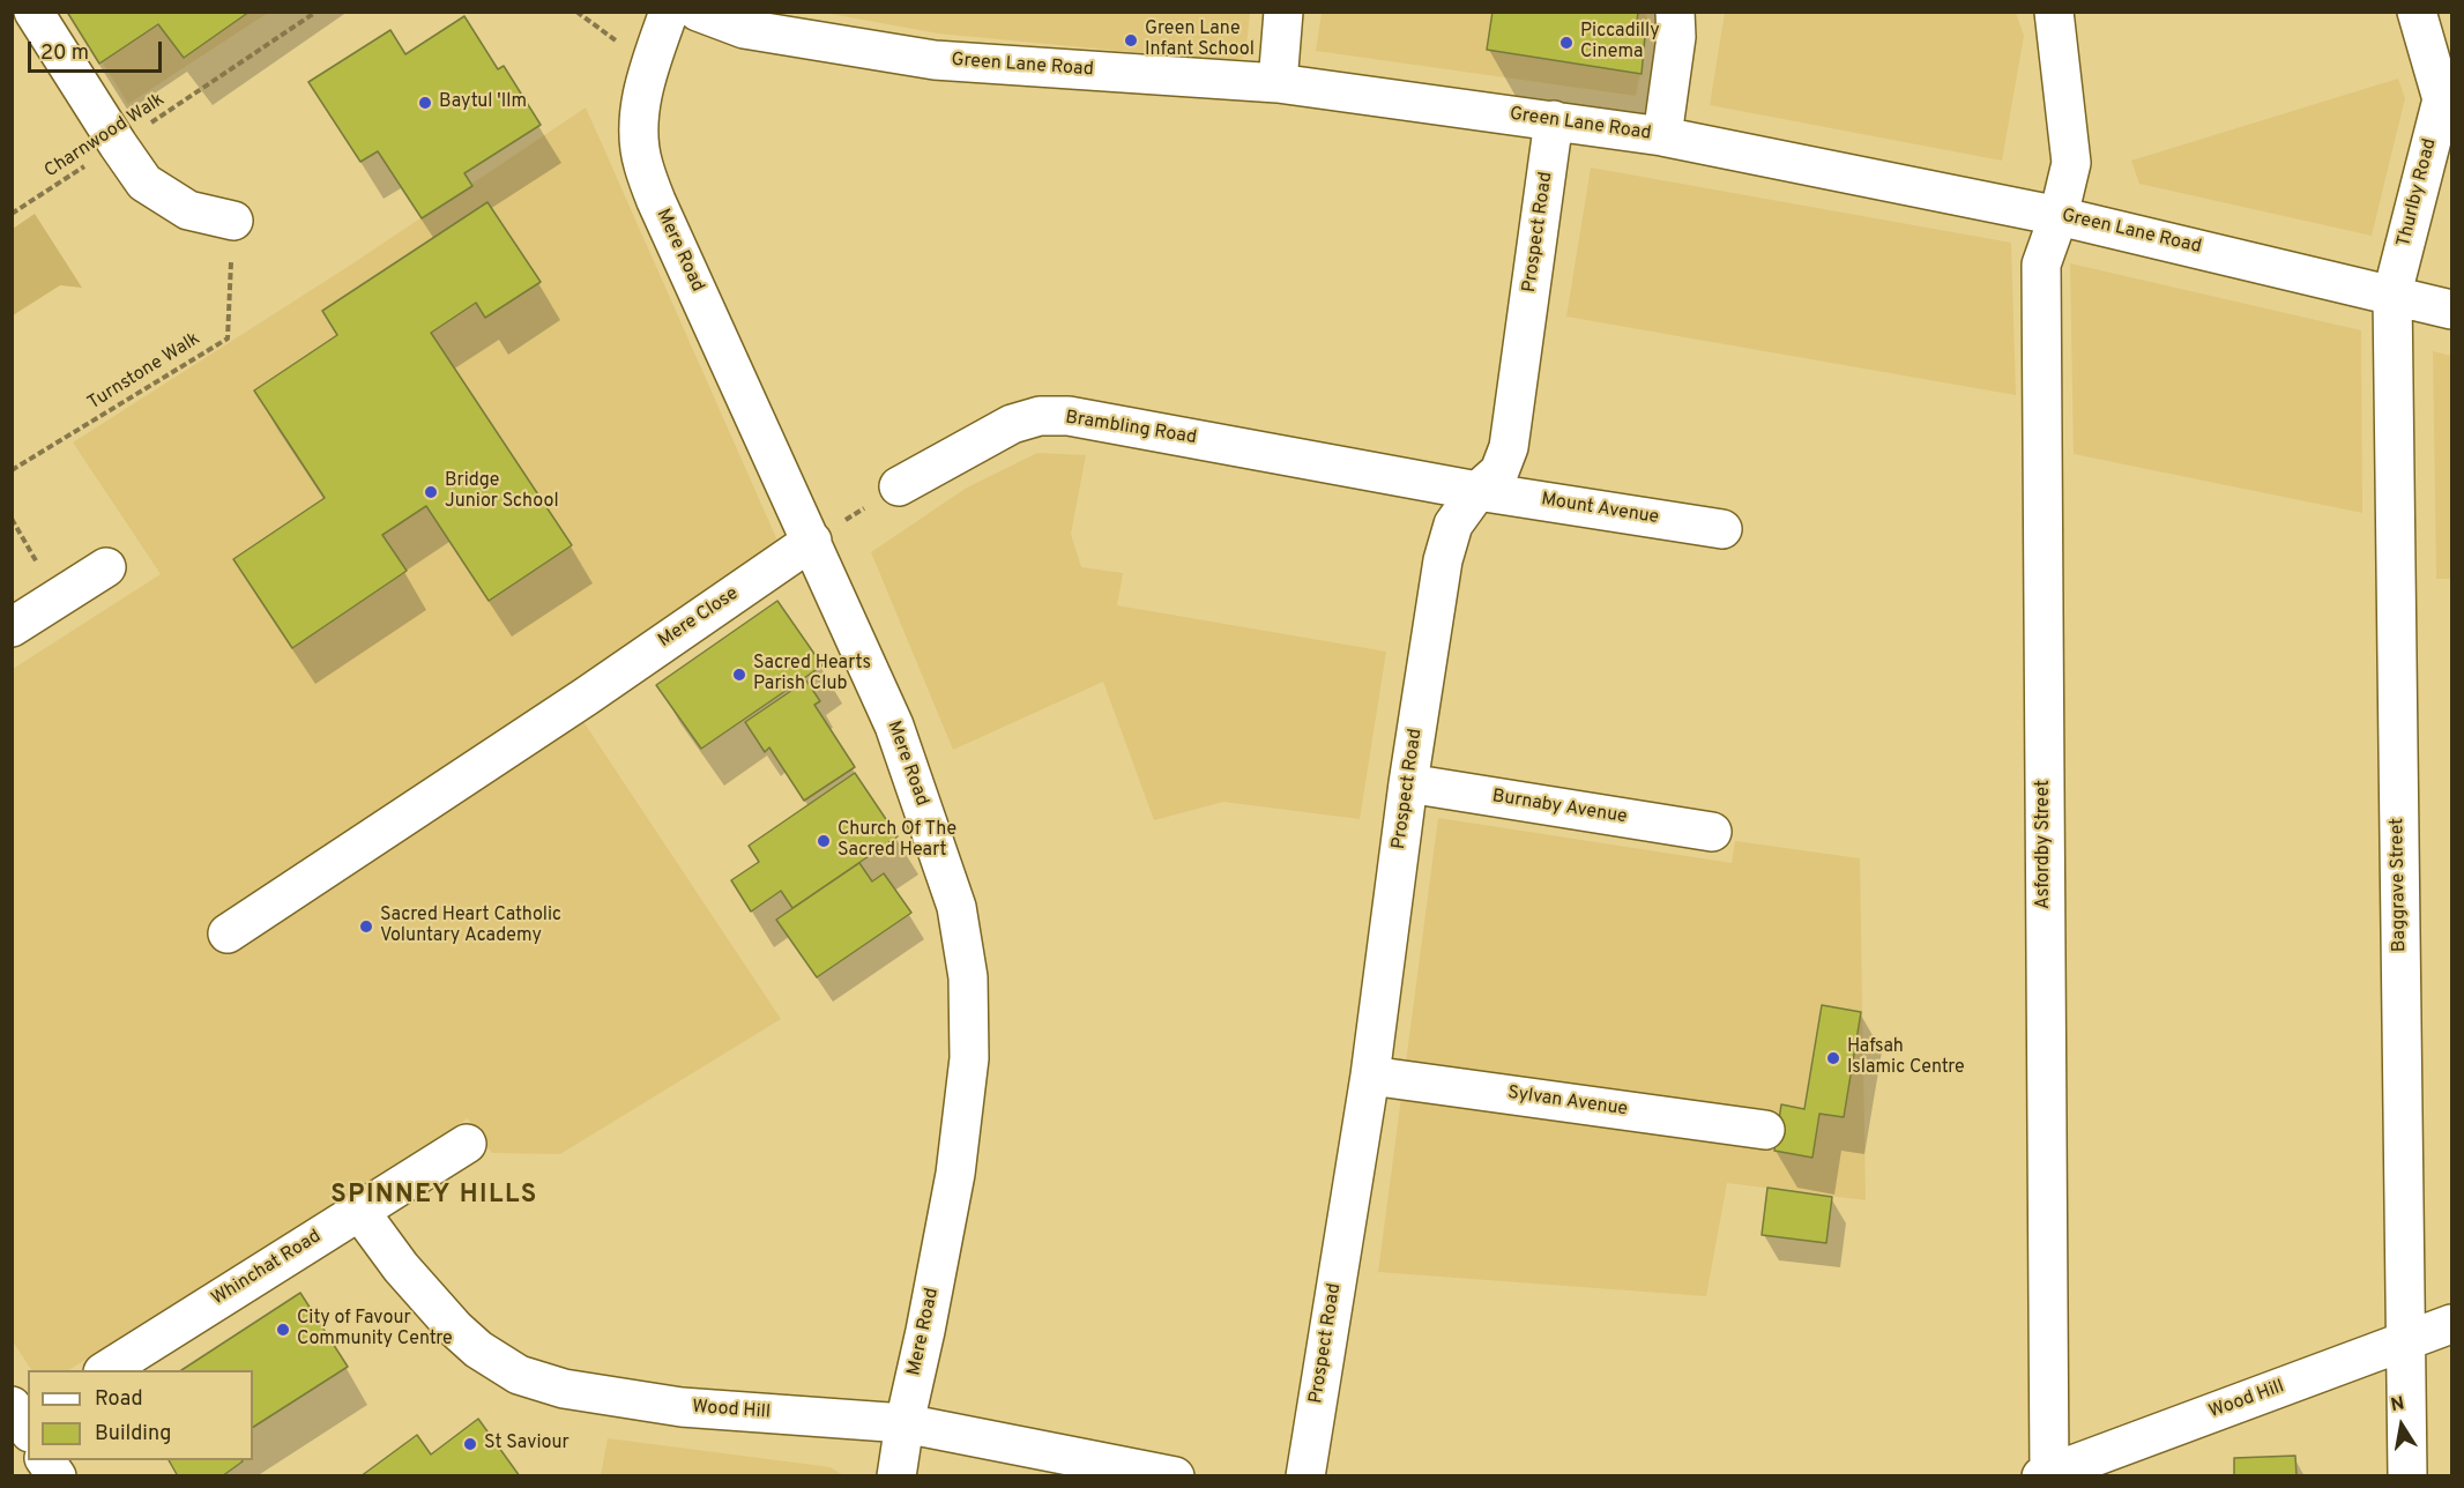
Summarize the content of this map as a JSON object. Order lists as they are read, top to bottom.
{
  "streets": {
    "street": [
      "Green Lane Road",
      "Thurlby Road",
      "Prospect Road",
      "Mere Road",
      "Brambling Road",
      "Mount Avenue",
      "Mere Close",
      "Burnaby Avenue",
      "Asfordby Street",
      "Baggrave Street",
      "Sylvan Avenue",
      "Whinchat Road",
      "Wood Hill"
    ],
    "path": ["Charnwood Walk", "Turnstone Walk"]
  },
  "crossings": [
    ["Green Lane Road", "Thurlby Road"],
    ["Green Lane Road", "Prospect Road"],
    ["Green Lane Road", "Asfordby Street"],
    ["Green Lane Road", "Baggrave Street"],
    ["Thurlby Road", "Baggrave Street"],
    ["Prospect Road", "Brambling Road"],
    ["Prospect Road", "Mount Avenue"],
    ["Prospect Road", "Burnaby Avenue"],
    ["Prospect Road", "Sylvan Avenue"],
    ["Mere Road", "Mere Close"],
    ["Mere Road", "Wood Hill"],
    ["Brambling Road", "Mount Avenue"],
    ["Asfordby Street", "Wood Hill"],
    ["Baggrave Street", "Wood Hill"],
    ["Whinchat Road", "Wood Hill"]
  ],
  "districts": ["SPINNEY HILLS"],
  "places": [
    "Green Lane Infant School",
    "Piccadilly Cinema",
    "Baytul 'Ilm",
    "Bridge Junior School",
    "Sacred Hearts Parish Club",
    "Church Of The Sacred Heart",
    "Sacred Heart Catholic Voluntary Academy",
    "Hafsah Islamic Centre",
    "City of Favour Community Centre",
    "St Saviour"
  ],
  "legend": ["Road", "Building"],
  "scale_bar": "20 m",
  "north": "top"
}
